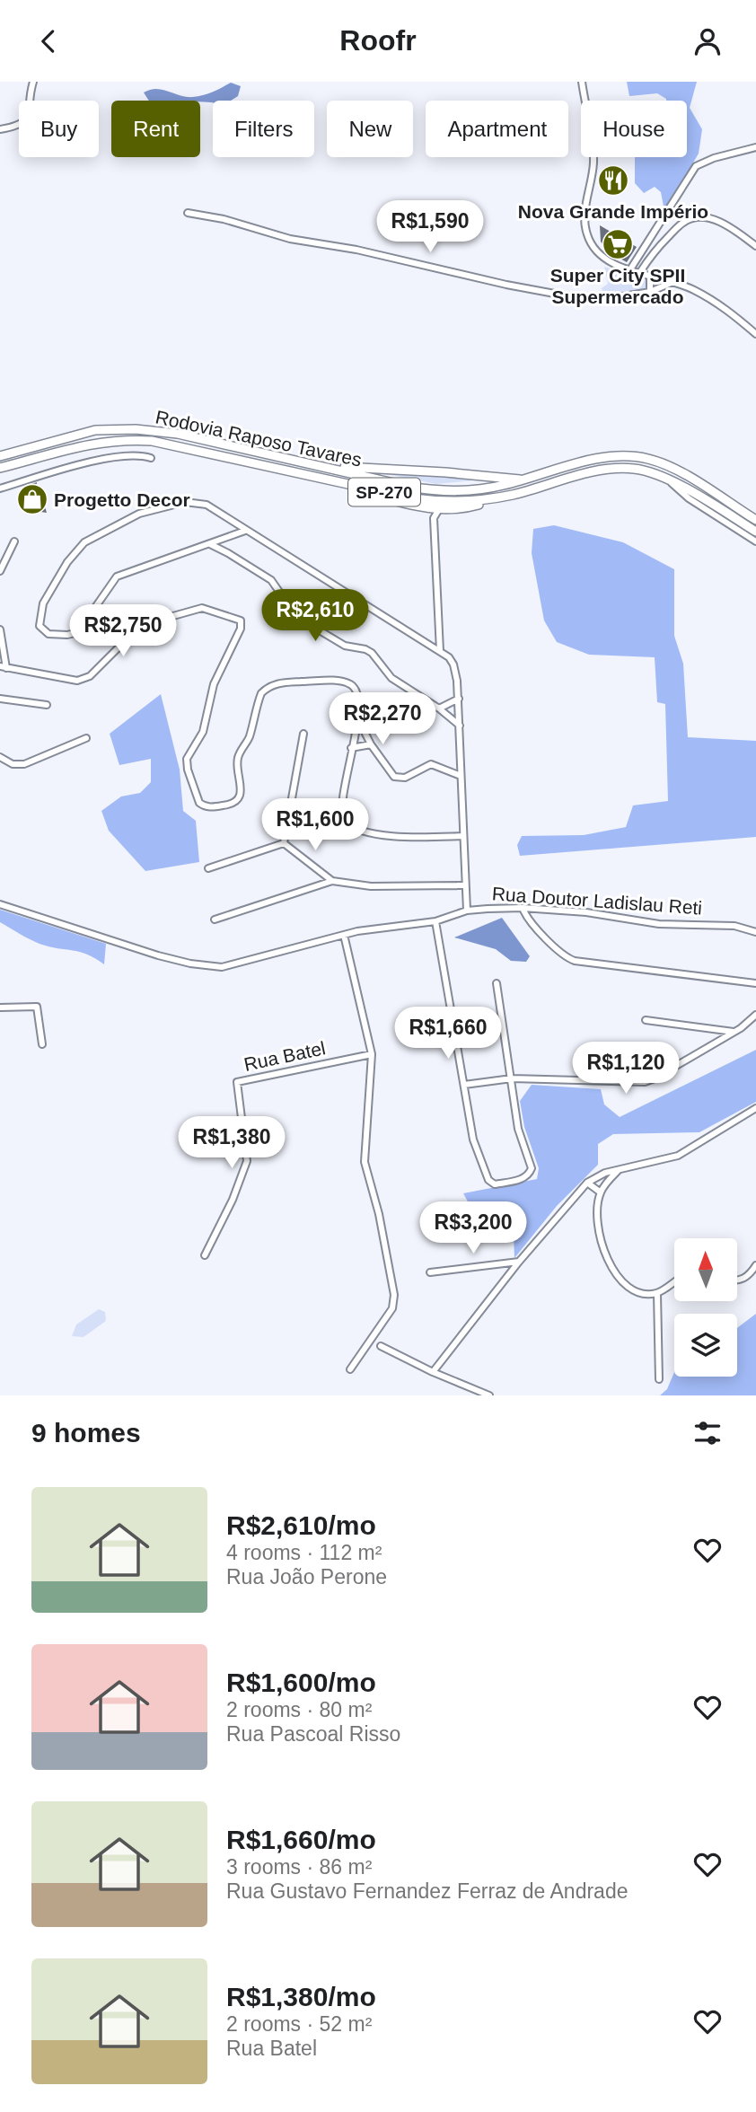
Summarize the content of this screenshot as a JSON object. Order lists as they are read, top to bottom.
{
  "streets": {
    "highway": ["Rodovia Raposo Tavares", "SP-270"],
    "street": ["Rua Doutor Ladislau Reti", "Rua Batel"]
  },
  "places": {
    "restaurant": ["Nova Grande Império"],
    "supermarket": ["Super City SPII Supermercado"],
    "shop": ["Progetto Decor"]
  },
  "north": "top",
  "page": {
    "header": "Roofr",
    "chip": [
      "Buy",
      "Rent",
      "Filters",
      "New",
      "Apartment",
      "House"
    ],
    "price": [
      "R$1,590",
      "R$2,610",
      "R$2,750",
      "R$2,270",
      "R$1,600",
      "R$1,660",
      "R$1,120",
      "R$1,380",
      "R$3,200"
    ],
    "heading": "9 homes",
    "list": [
      {
        "name": "R$2,610/mo",
        "note": "4 rooms · 112 m² · Rua João Perone"
      },
      {
        "name": "R$1,600/mo",
        "note": "2 rooms · 80 m² · Rua Pascoal Risso"
      },
      {
        "name": "R$1,660/mo",
        "note": "3 rooms · 86 m² · Rua Gustavo Fernandez Ferraz de Andrade"
      },
      {
        "name": "R$1,380/mo",
        "note": "2 rooms · 52 m² · Rua Batel"
      }
    ]
  }
}
